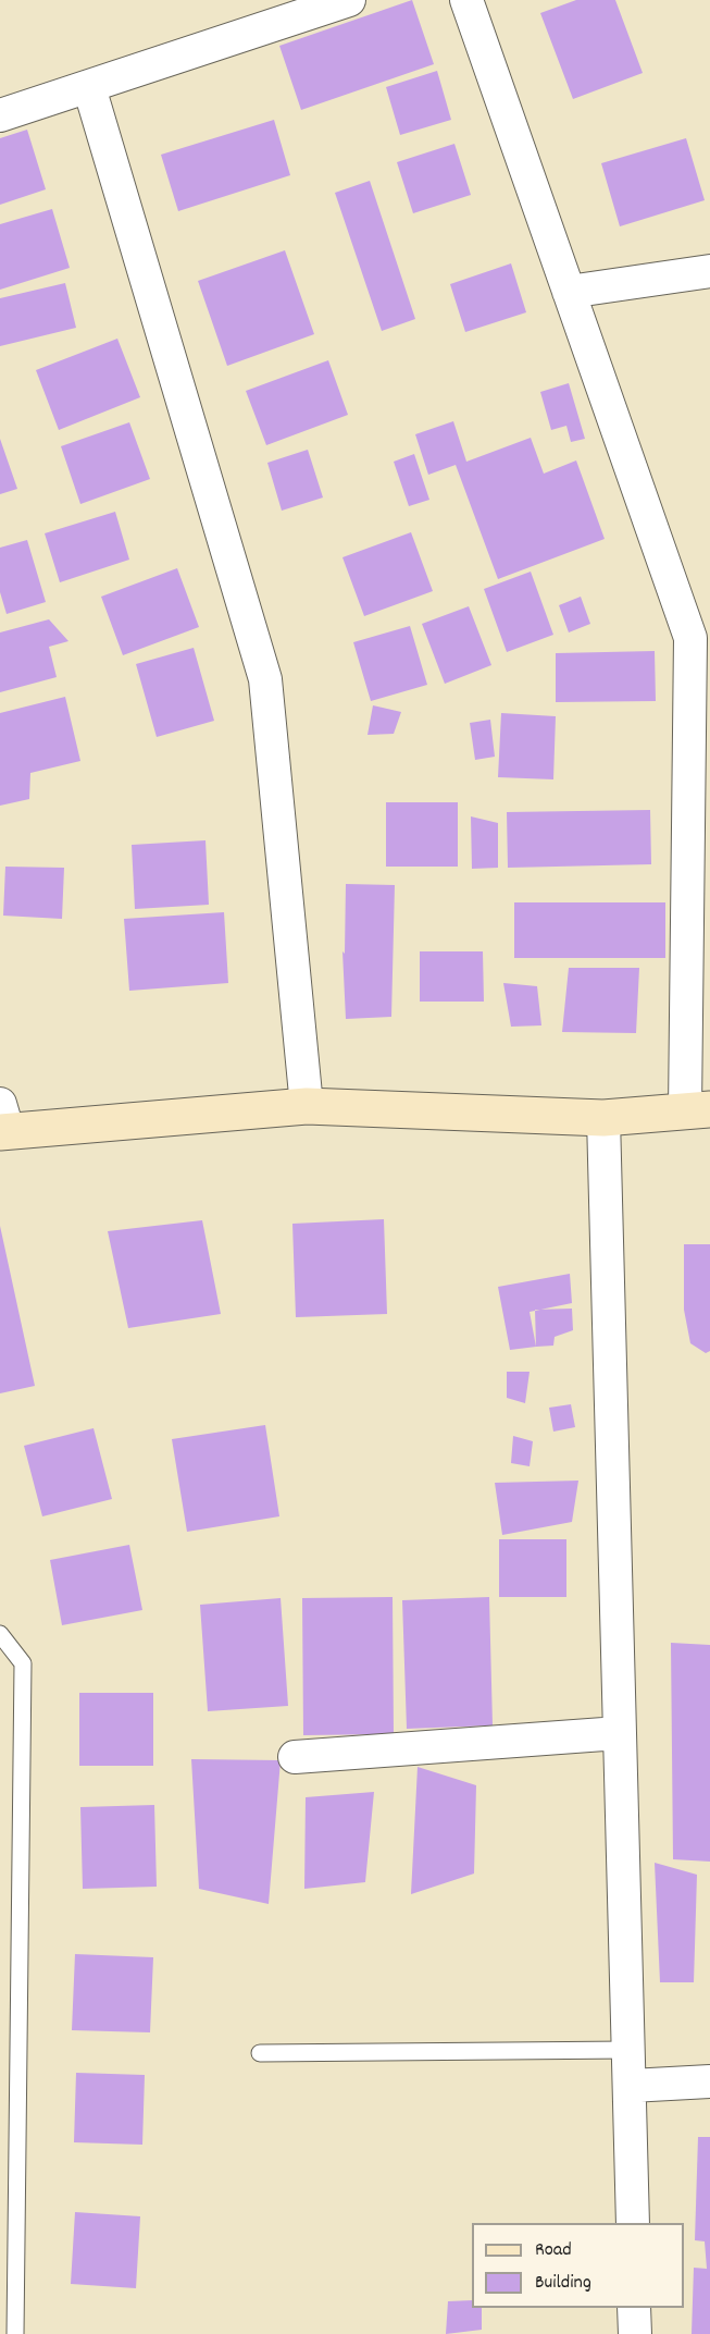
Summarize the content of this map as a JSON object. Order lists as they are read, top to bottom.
{
  "legend": ["Road", "Building"]
}
